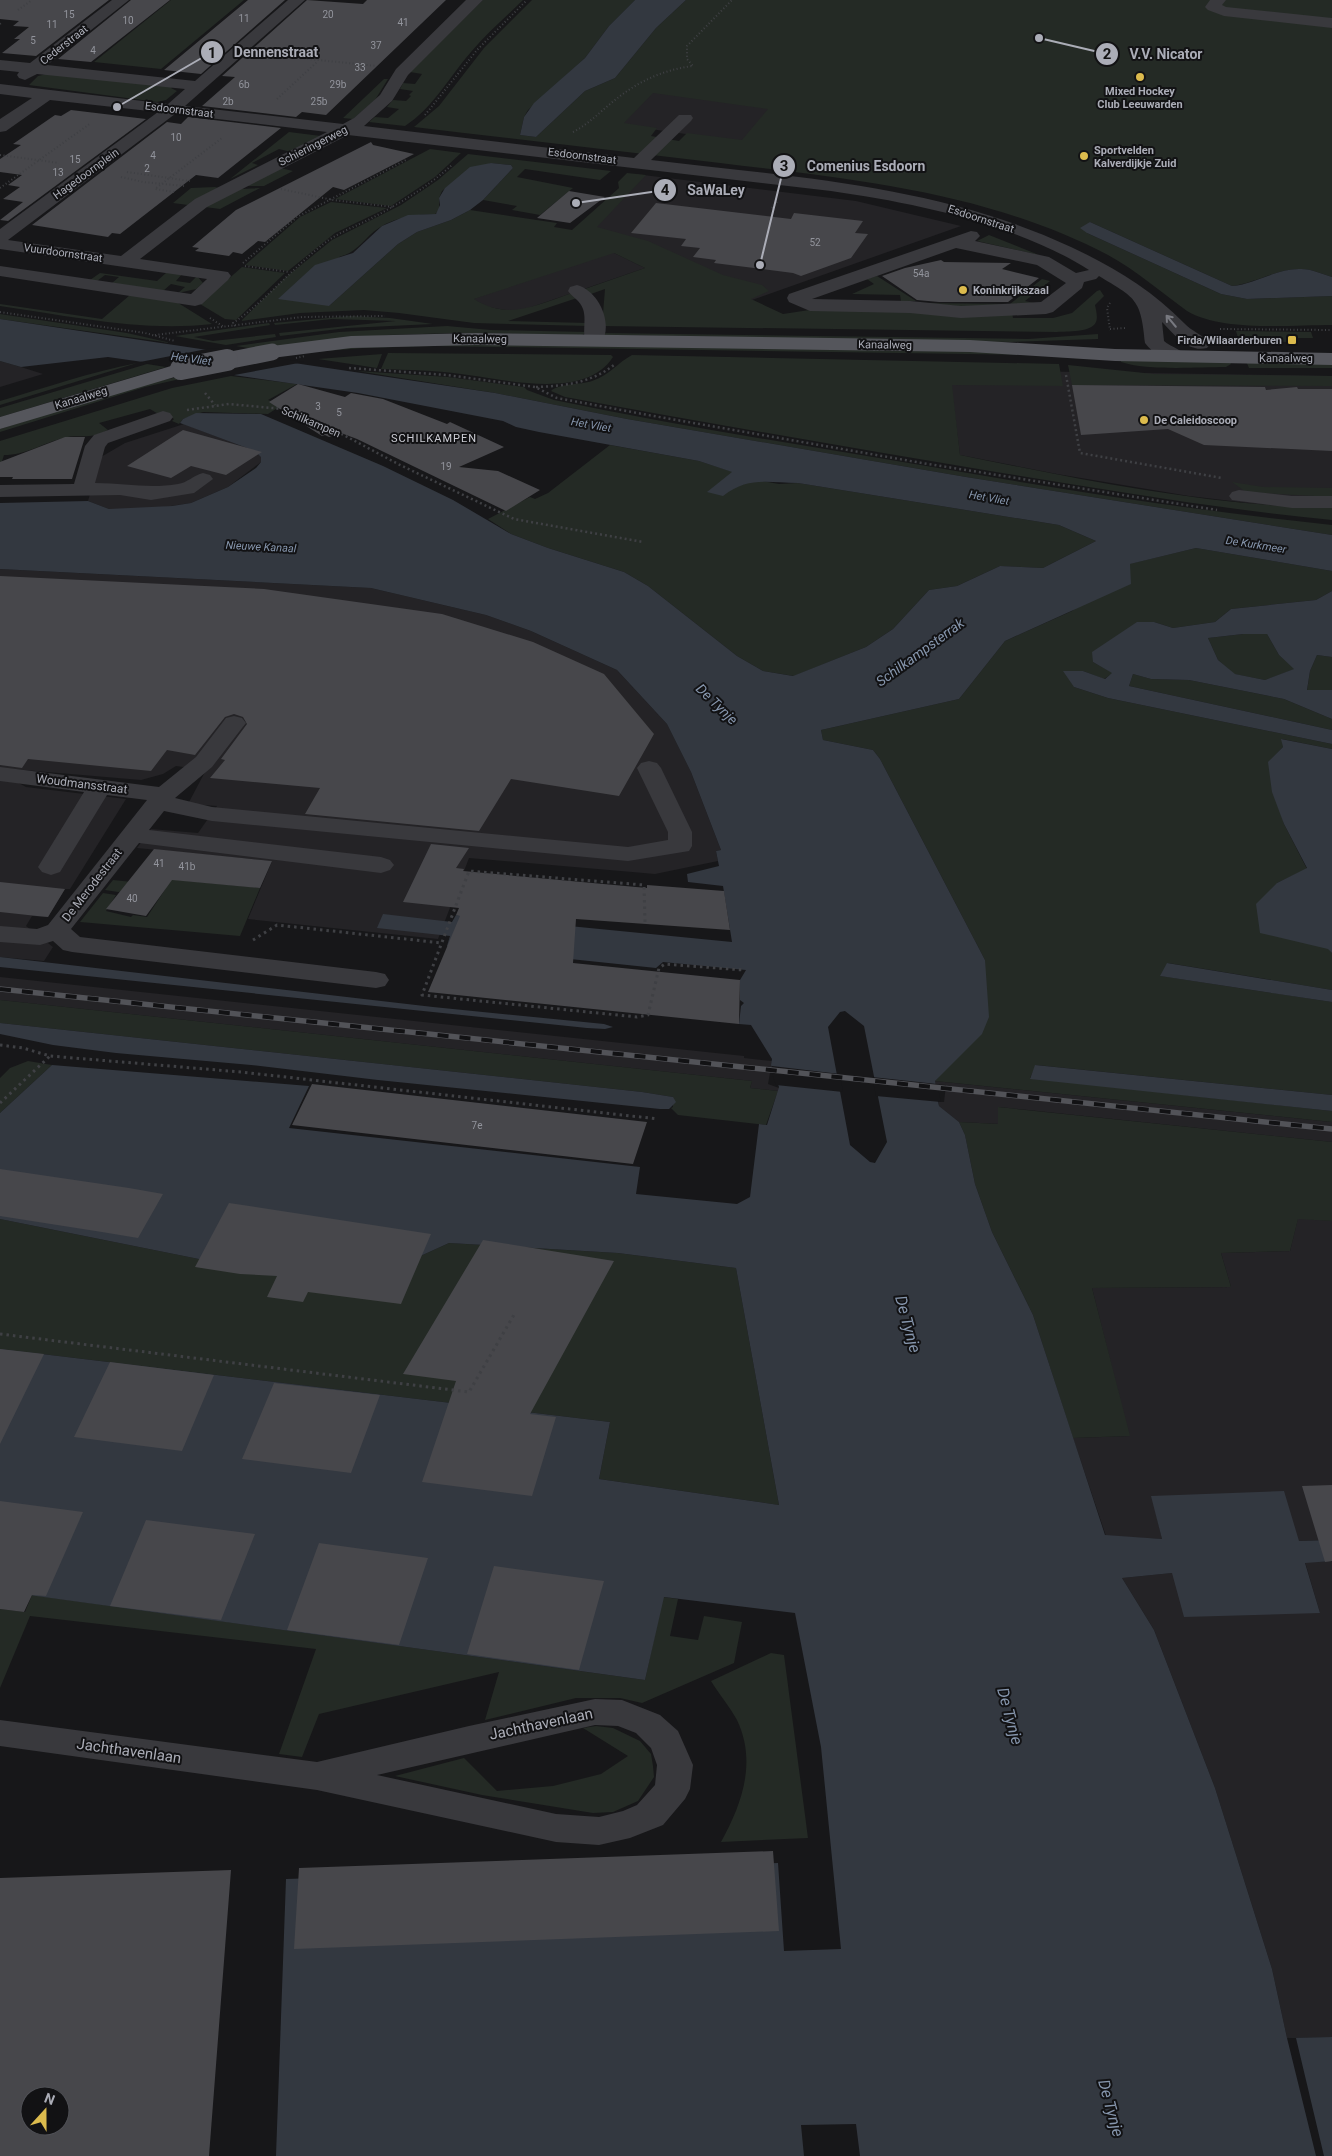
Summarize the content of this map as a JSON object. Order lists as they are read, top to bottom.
{
  "streets": {
    "main road": ["Kanaalweg"],
    "street": [
      "Cederstraat",
      "Esdoornstraat",
      "Schieringerweg",
      "Hagedoornplein",
      "Vuurdoornstraat",
      "Woudmansstraat",
      "De Merodestraat",
      "Jachthavenlaan"
    ],
    "path": ["Schilkampen"]
  },
  "crossings": [
    ["Cederstraat", "Esdoornstraat"],
    ["Esdoornstraat", "Schieringerweg"],
    ["Esdoornstraat", "Hagedoornplein"],
    ["Esdoornstraat", "Kanaalweg"],
    ["Schieringerweg", "Vuurdoornstraat"],
    ["Woudmansstraat", "De Merodestraat"]
  ],
  "districts": ["SCHILKAMPEN"],
  "water": [
    "Het Vliet",
    "De Kurkmeer",
    "Nieuwe Kanaal",
    "Schilkampsterrak",
    "De Tynje"
  ],
  "places": {
    "other": [
      "V.V. Nicator",
      "Mixed Hockey Club Leeuwarden",
      "Dennenstraat",
      "Sportvelden Kalverdijkje Zuid",
      "SaWaLey",
      "Comenius Esdoorn",
      "Koninkrijkszaal",
      "De Caleidoscoop"
    ],
    "transit": ["Firda/Wilaarderburen"]
  },
  "house_numbers": [
    "15",
    "20",
    "11",
    "10",
    "41",
    "11",
    "5",
    "37",
    "4",
    "33",
    "6b",
    "29b",
    "2b",
    "25b",
    "10",
    "4",
    "15",
    "2",
    "13",
    "52",
    "54a",
    "3",
    "5",
    "19",
    "41",
    "41b",
    "40",
    "7e"
  ],
  "north": "top"
}
